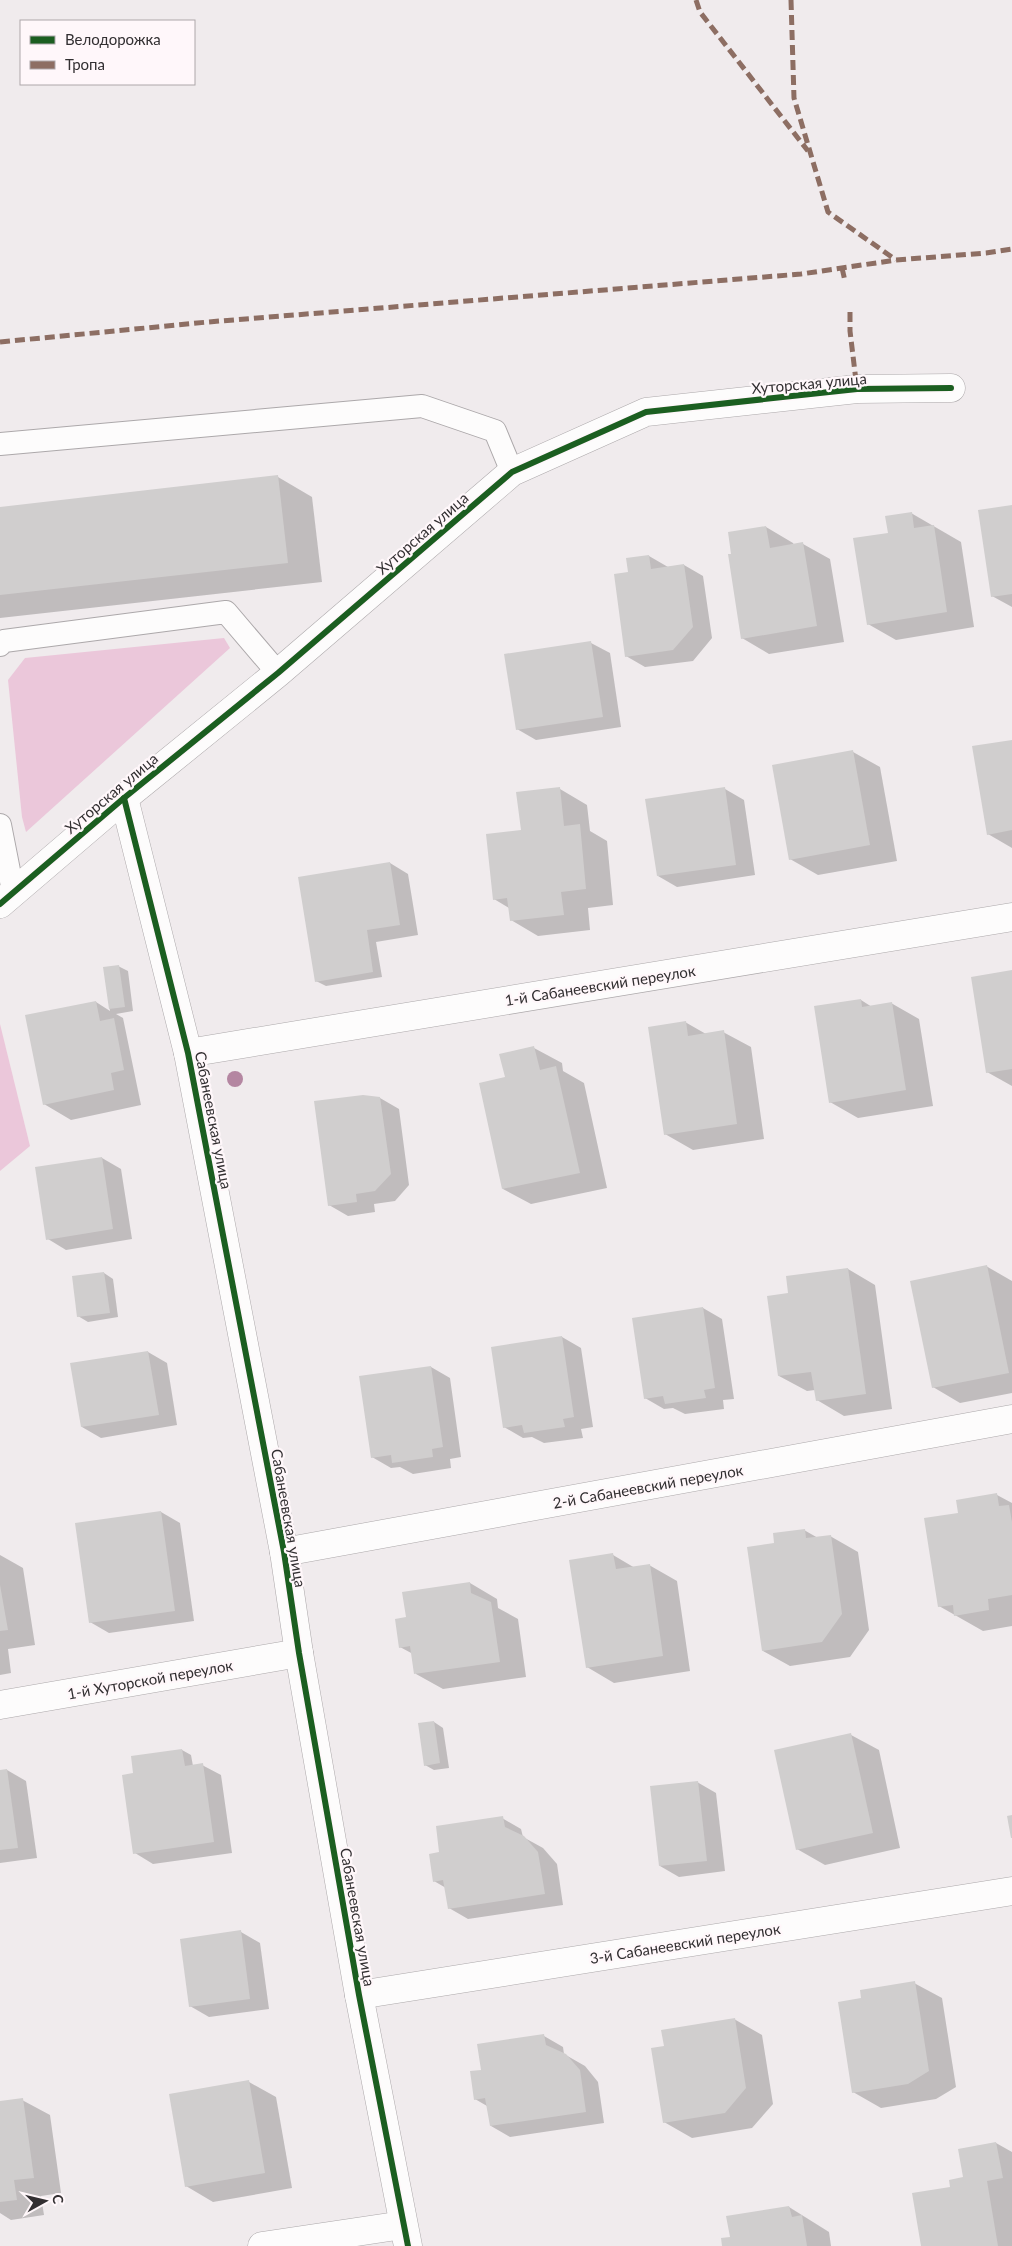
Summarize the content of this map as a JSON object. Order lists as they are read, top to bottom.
{
  "streets": {
    "street": [
      "Хуторская улица",
      "1-й Сабанеевский переулок",
      "Сабанеевская улица",
      "2-й Сабанеевский переулок",
      "1-й Хуторской переулок",
      "3-й Сабанеевский переулок"
    ]
  },
  "crossings": [
    ["Хуторская улица", "Сабанеевская улица"],
    ["1-й Сабанеевский переулок", "Сабанеевская улица"],
    ["Сабанеевская улица", "2-й Сабанеевский переулок"],
    ["Сабанеевская улица", "1-й Хуторской переулок"],
    ["Сабанеевская улица", "3-й Сабанеевский переулок"]
  ],
  "legend": ["Велодорожка", "Тропа"],
  "north": "right"
}
